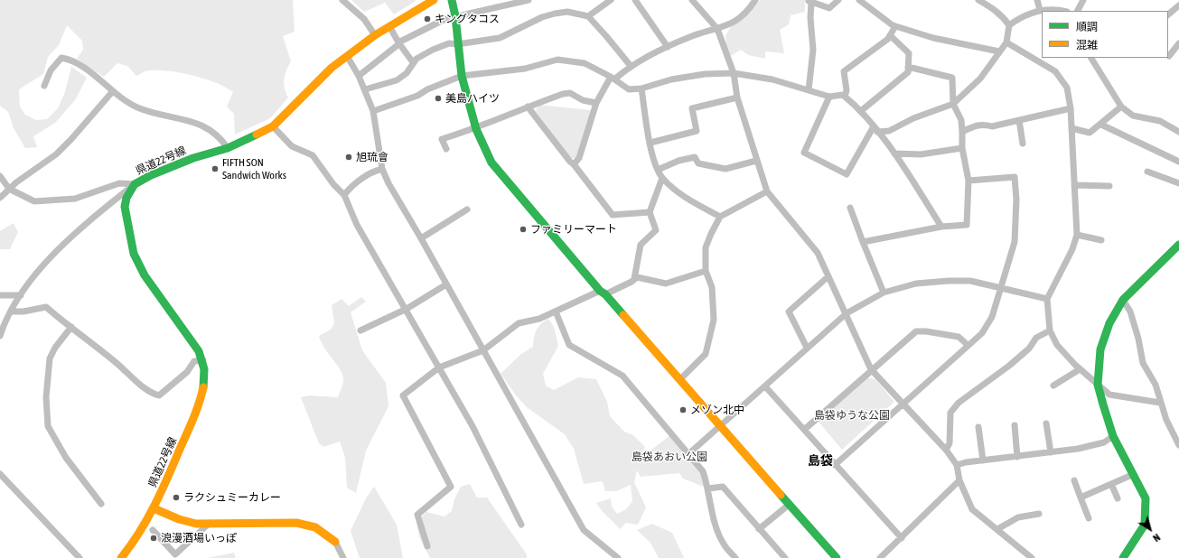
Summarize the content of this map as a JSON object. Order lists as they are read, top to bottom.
{
  "streets": {
    "street": ["県道22号線"]
  },
  "districts": ["島袋"],
  "parks": ["島袋ゆうな公園", "島袋あおい公園"],
  "places": [
    "キングタコス",
    "美島ハイツ",
    "旭琉會",
    "FIFTH SON Sandwich Works",
    "ファミリーマート",
    "メゾン北中",
    "ラクシュミーカレー",
    "浪漫酒場いっぽ"
  ],
  "legend": ["順調", "混雑"],
  "north": "bottom right"
}
